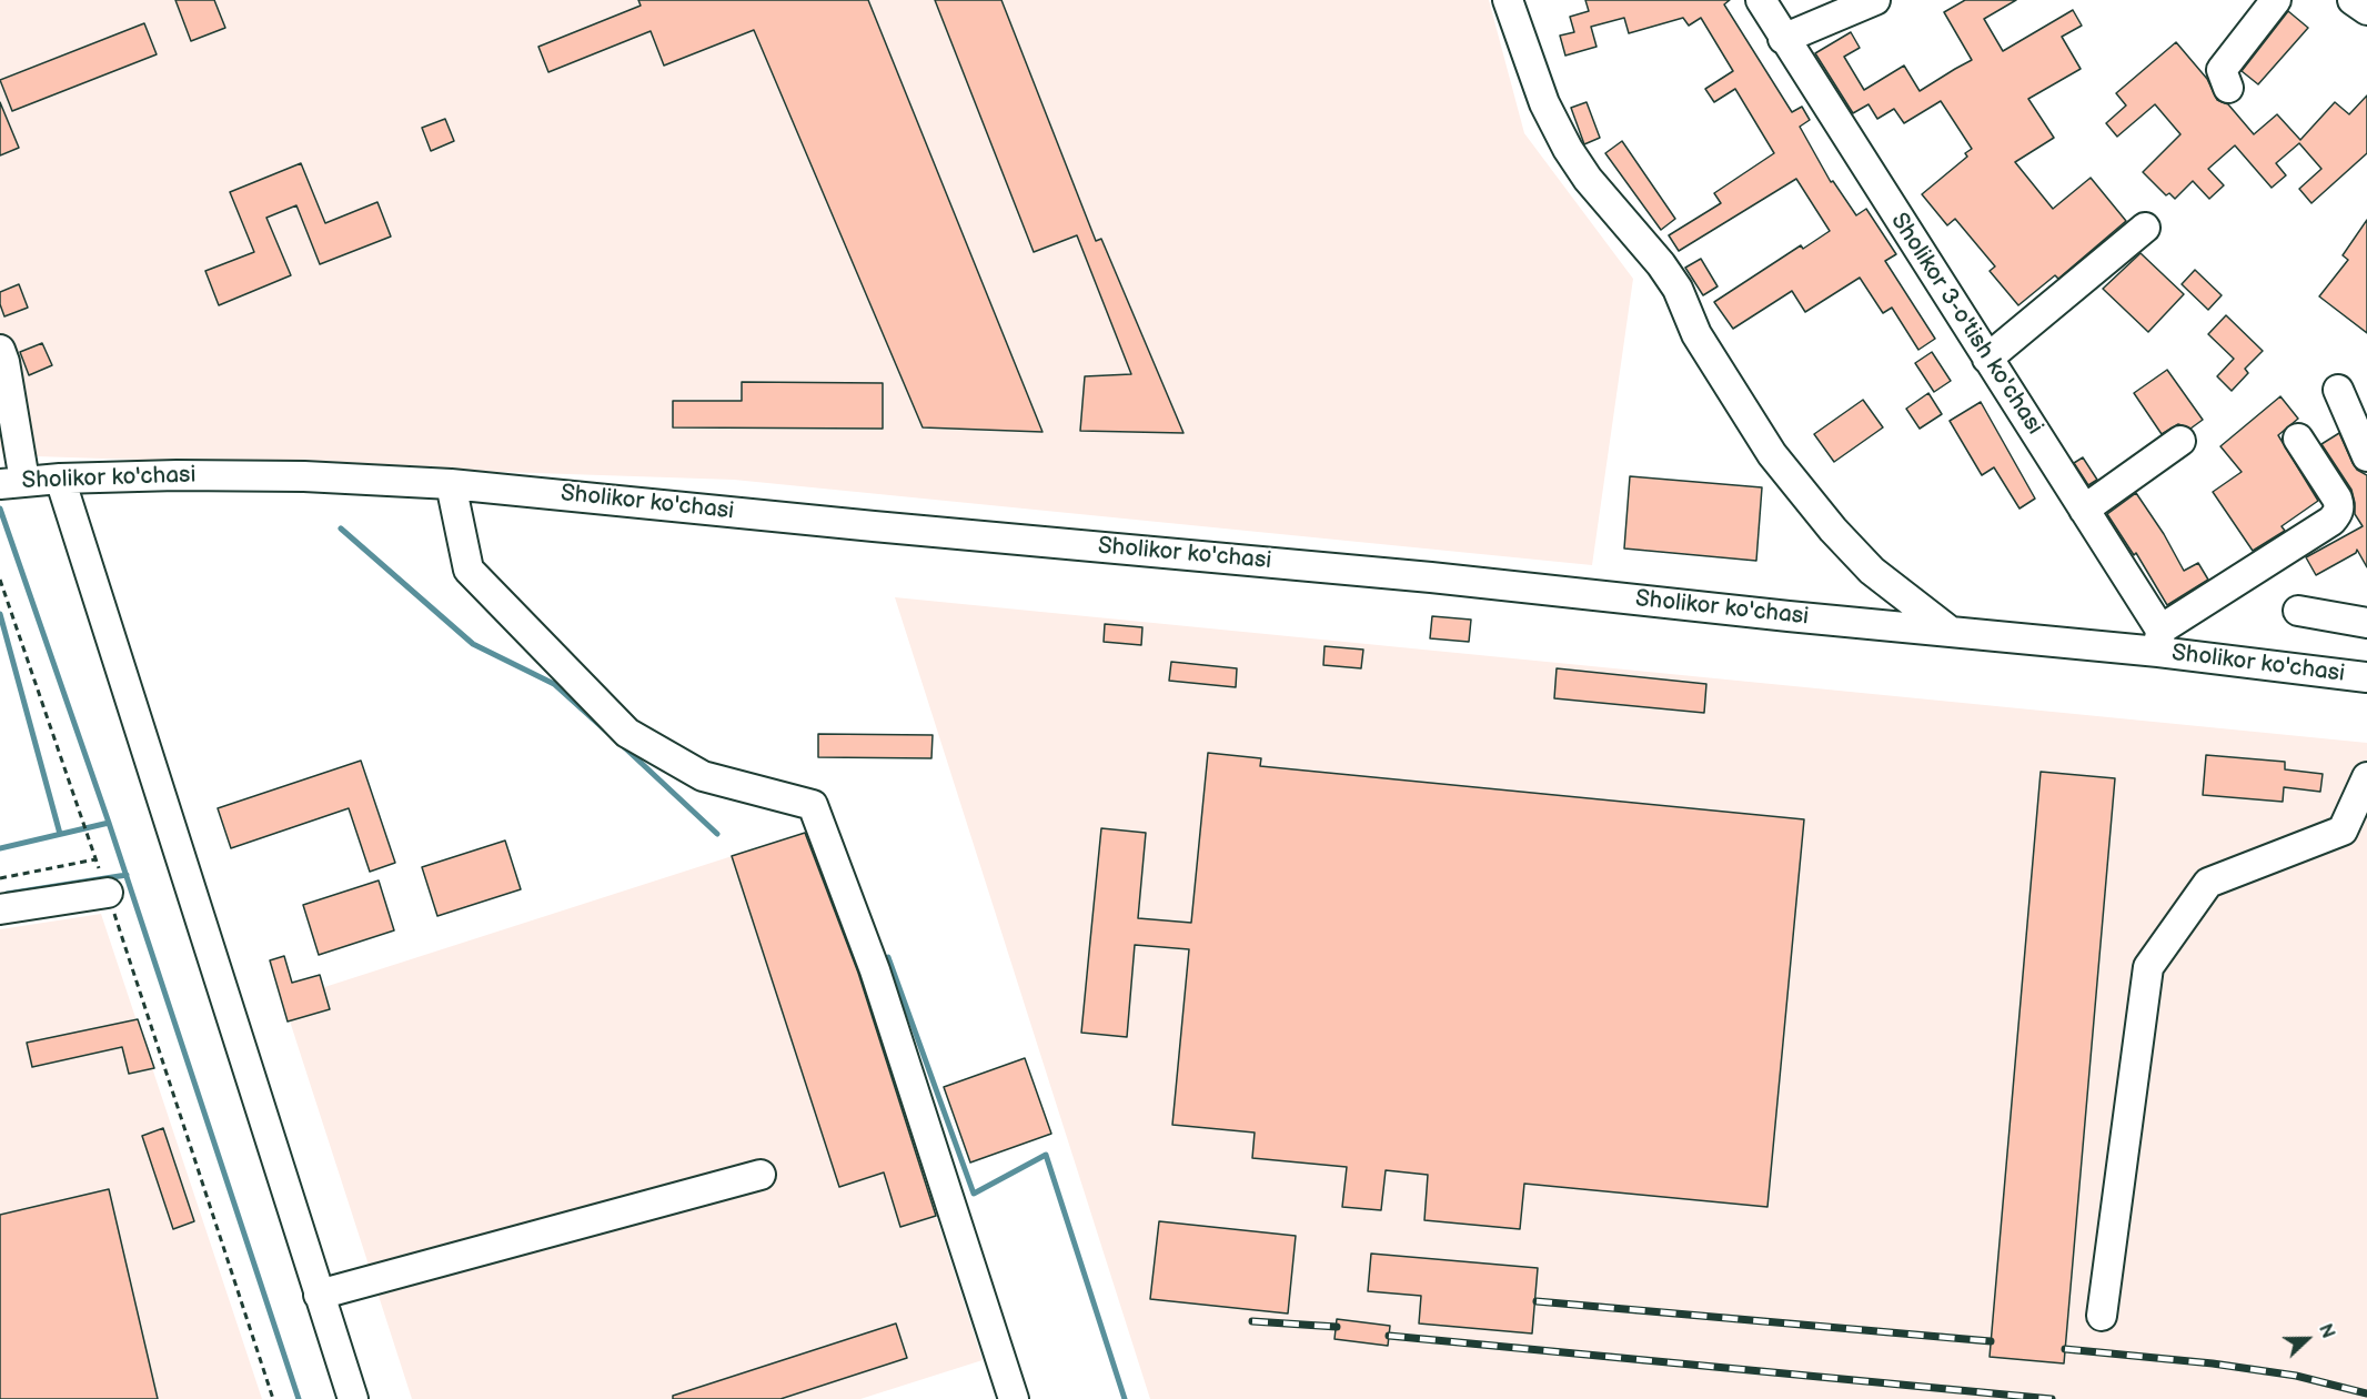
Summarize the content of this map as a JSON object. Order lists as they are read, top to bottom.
{
  "streets": {
    "street": ["Sholikor 3-o'tish ko'chasi", "Sholikor ko'chasi"]
  },
  "crossings": [
    ["Sholikor 3-o'tish ko'chasi", "Sholikor ko'chasi"]
  ],
  "north": "right"
}
